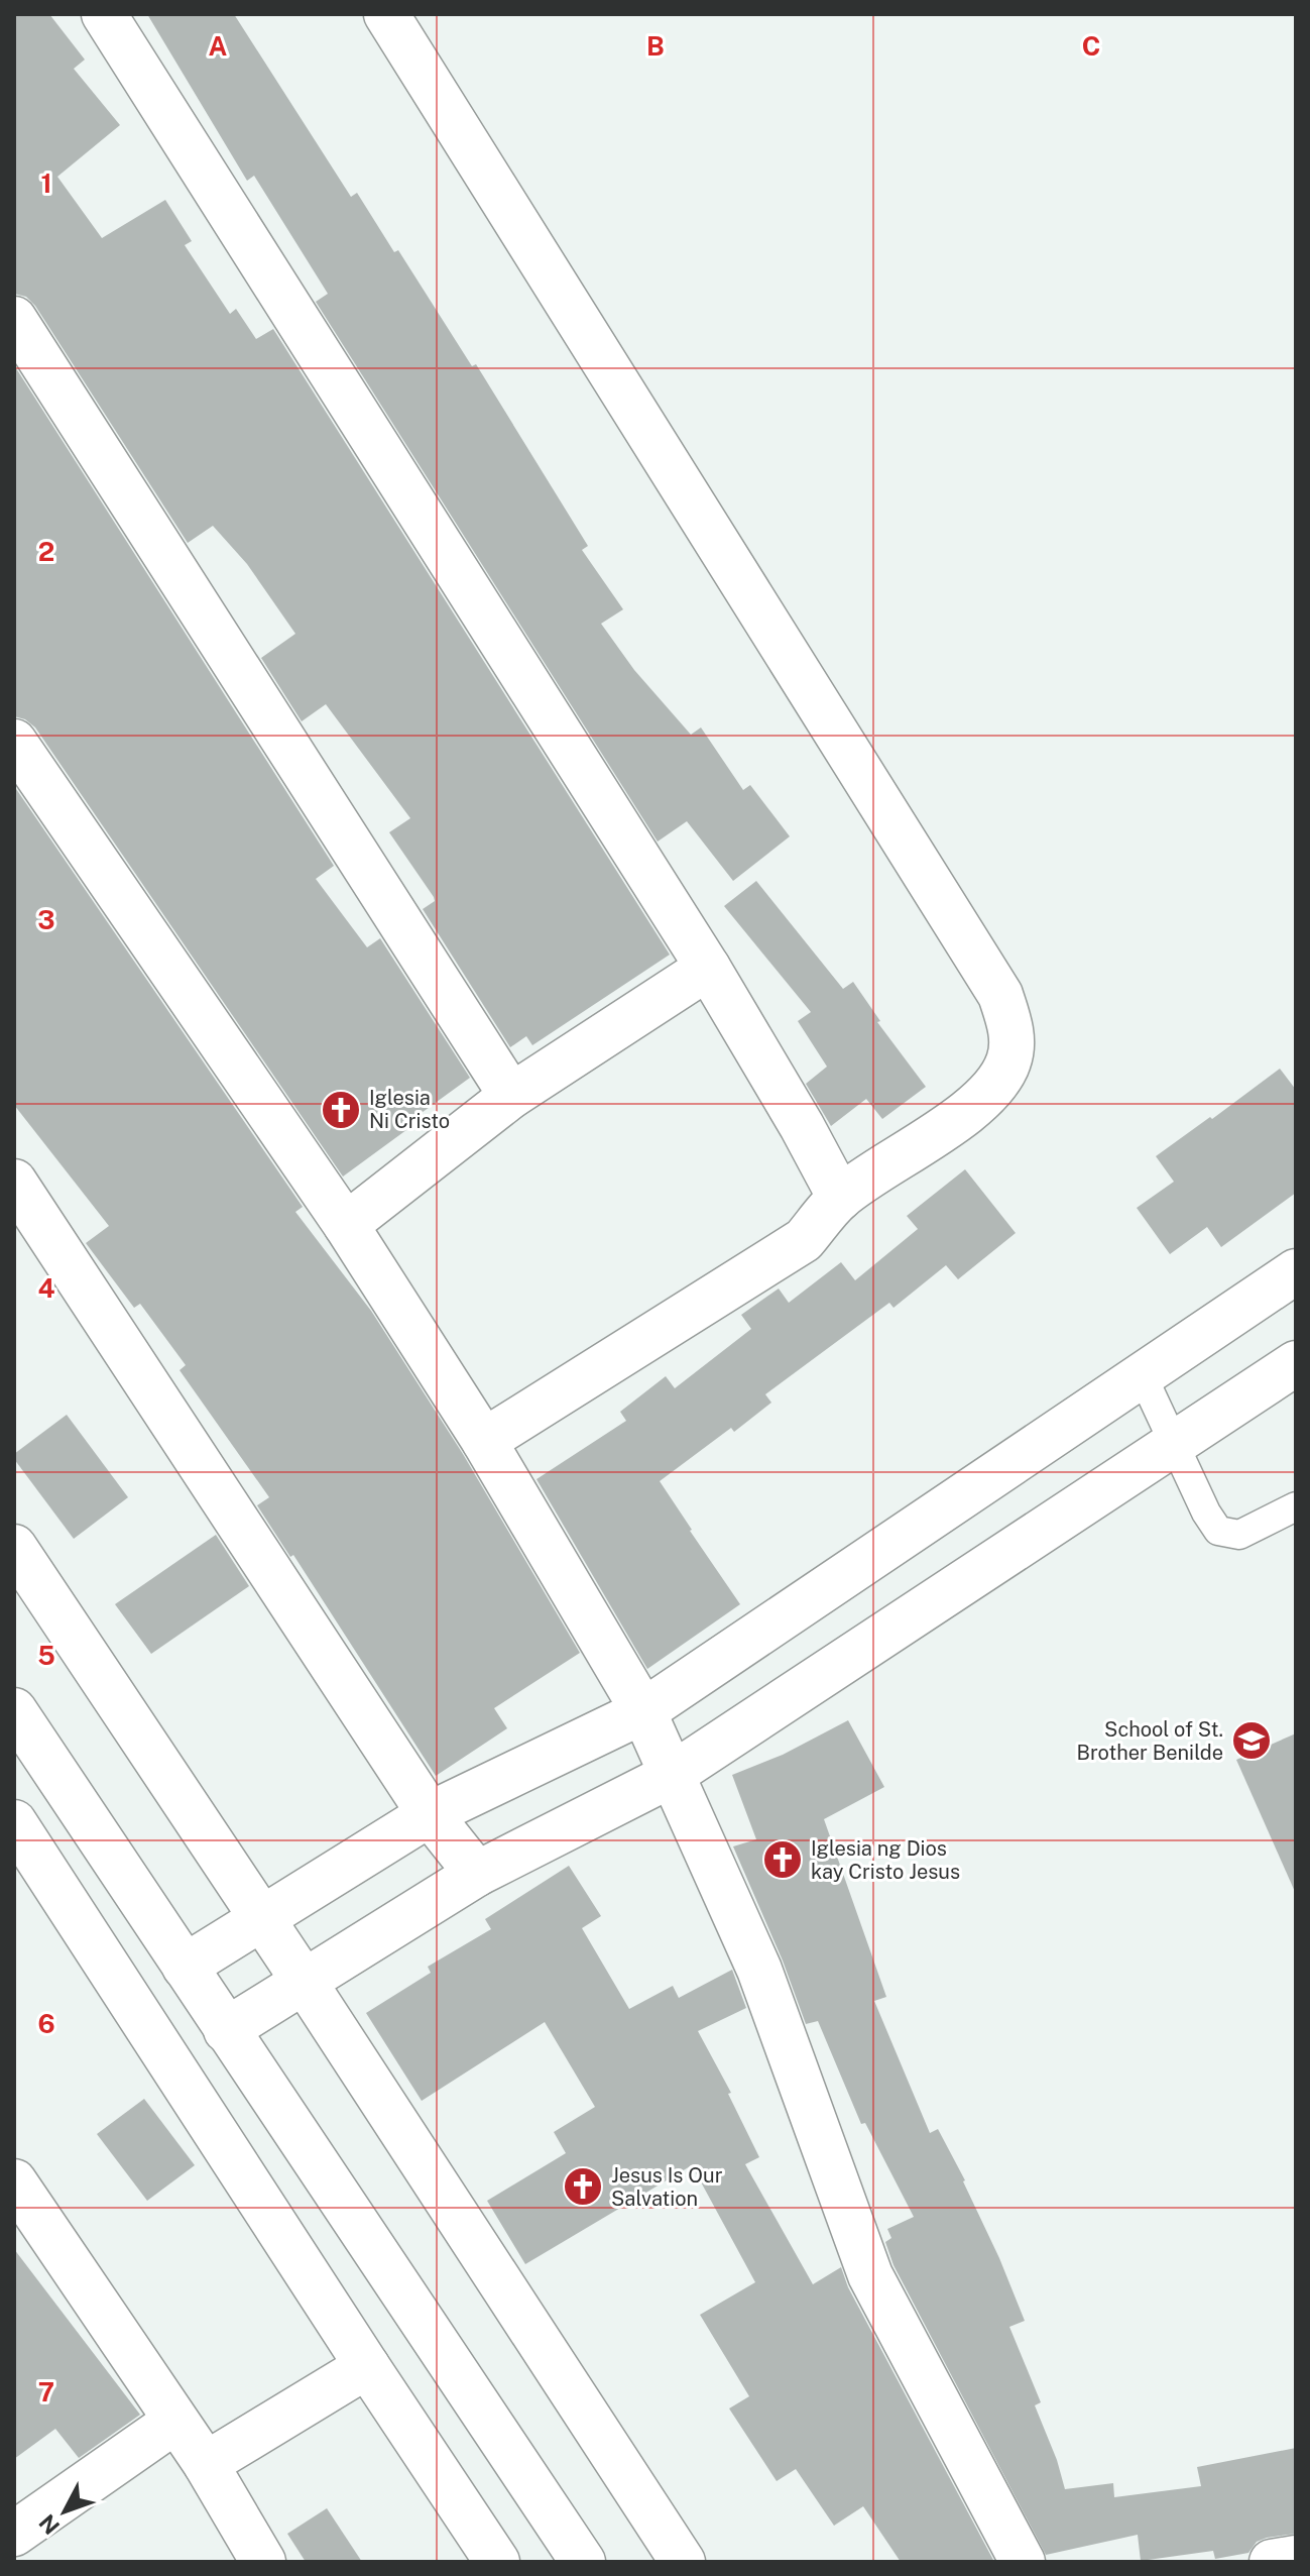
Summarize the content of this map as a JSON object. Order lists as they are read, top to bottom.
{
  "places": {
    "church": ["Iglesia Ni Cristo", "Iglesia ng Dios kay Cristo Jesus", "Jesus Is Our Salvation"],
    "school or university": ["School of St. Brother Benilde"]
  },
  "north": "bottom left",
  "grid": {
    "columns": ["A", "B", "C"],
    "rows": [
      "1",
      "2",
      "3",
      "4",
      "5",
      "6",
      "7"
    ]
  }
}
